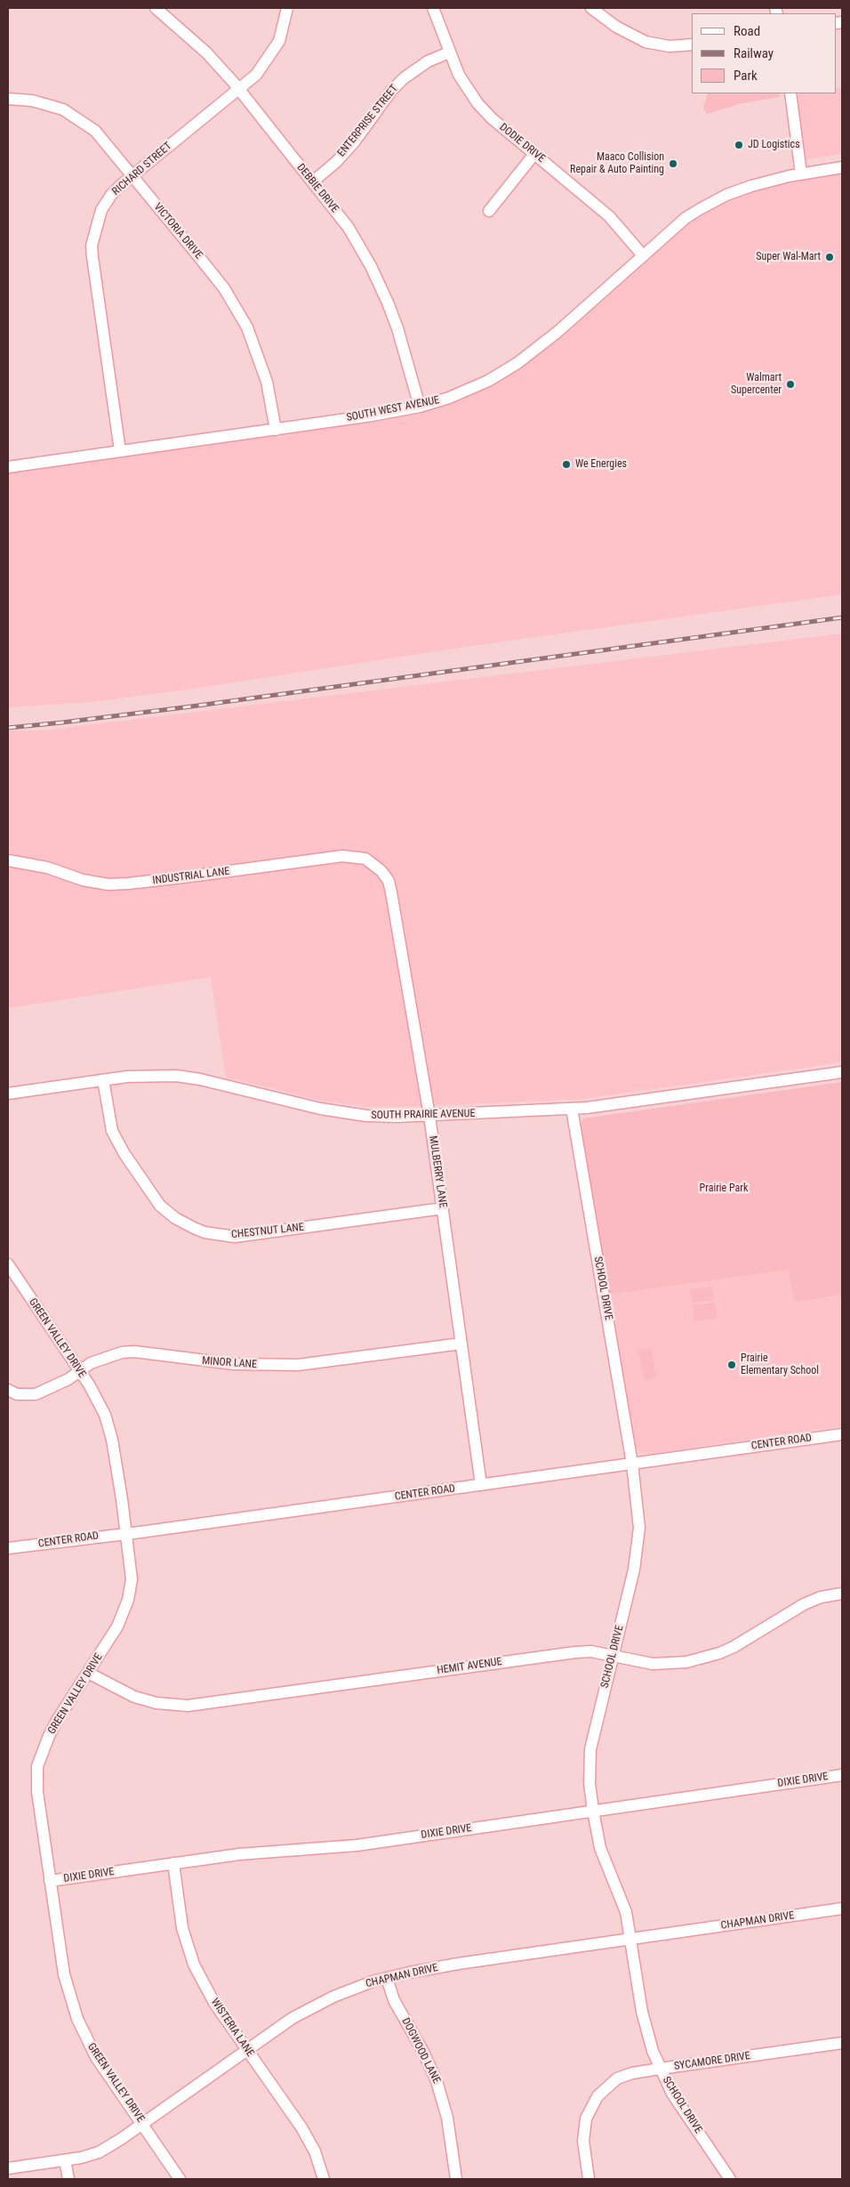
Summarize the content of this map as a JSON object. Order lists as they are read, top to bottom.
{
  "streets": {
    "street": [
      "ENTERPRISE STREET",
      "DODIE DRIVE",
      "RICHARD STREET",
      "DEBBIE DRIVE",
      "VICTORIA DRIVE",
      "SOUTH WEST AVENUE",
      "INDUSTRIAL LANE",
      "SOUTH PRAIRIE AVENUE",
      "MULBERRY LANE",
      "CHESTNUT LANE",
      "SCHOOL DRIVE",
      "GREEN VALLEY DRIVE",
      "MINOR LANE",
      "CENTER ROAD",
      "HEMIT AVENUE",
      "DIXIE DRIVE",
      "CHAPMAN DRIVE",
      "WISTERIA LANE",
      "DOGWOOD LANE",
      "SYCAMORE DRIVE"
    ]
  },
  "crossings": [
    ["ENTERPRISE STREET", "DODIE DRIVE"],
    ["ENTERPRISE STREET", "DEBBIE DRIVE"],
    ["DODIE DRIVE", "SOUTH WEST AVENUE"],
    ["RICHARD STREET", "DEBBIE DRIVE"],
    ["RICHARD STREET", "VICTORIA DRIVE"],
    ["RICHARD STREET", "SOUTH WEST AVENUE"],
    ["DEBBIE DRIVE", "SOUTH WEST AVENUE"],
    ["VICTORIA DRIVE", "SOUTH WEST AVENUE"],
    ["INDUSTRIAL LANE", "MULBERRY LANE"],
    ["SOUTH PRAIRIE AVENUE", "MULBERRY LANE"],
    ["SOUTH PRAIRIE AVENUE", "CHESTNUT LANE"],
    ["SOUTH PRAIRIE AVENUE", "SCHOOL DRIVE"],
    ["MULBERRY LANE", "CHESTNUT LANE"],
    ["MULBERRY LANE", "MINOR LANE"],
    ["MULBERRY LANE", "CENTER ROAD"],
    ["SCHOOL DRIVE", "CENTER ROAD"],
    ["SCHOOL DRIVE", "HEMIT AVENUE"],
    ["SCHOOL DRIVE", "DIXIE DRIVE"],
    ["SCHOOL DRIVE", "CHAPMAN DRIVE"],
    ["SCHOOL DRIVE", "SYCAMORE DRIVE"],
    ["GREEN VALLEY DRIVE", "MINOR LANE"],
    ["GREEN VALLEY DRIVE", "CENTER ROAD"],
    ["GREEN VALLEY DRIVE", "HEMIT AVENUE"],
    ["GREEN VALLEY DRIVE", "DIXIE DRIVE"],
    ["GREEN VALLEY DRIVE", "CHAPMAN DRIVE"],
    ["DIXIE DRIVE", "WISTERIA LANE"],
    ["CHAPMAN DRIVE", "WISTERIA LANE"],
    ["CHAPMAN DRIVE", "DOGWOOD LANE"]
  ],
  "parks": ["Prairie Park"],
  "places": [
    "JD Logistics",
    "Maaco Collision Repair & Auto Painting",
    "Super Wal-Mart",
    "Walmart Supercenter",
    "We Energies",
    "Prairie Elementary School"
  ],
  "legend": ["Road", "Railway", "Park"]
}
